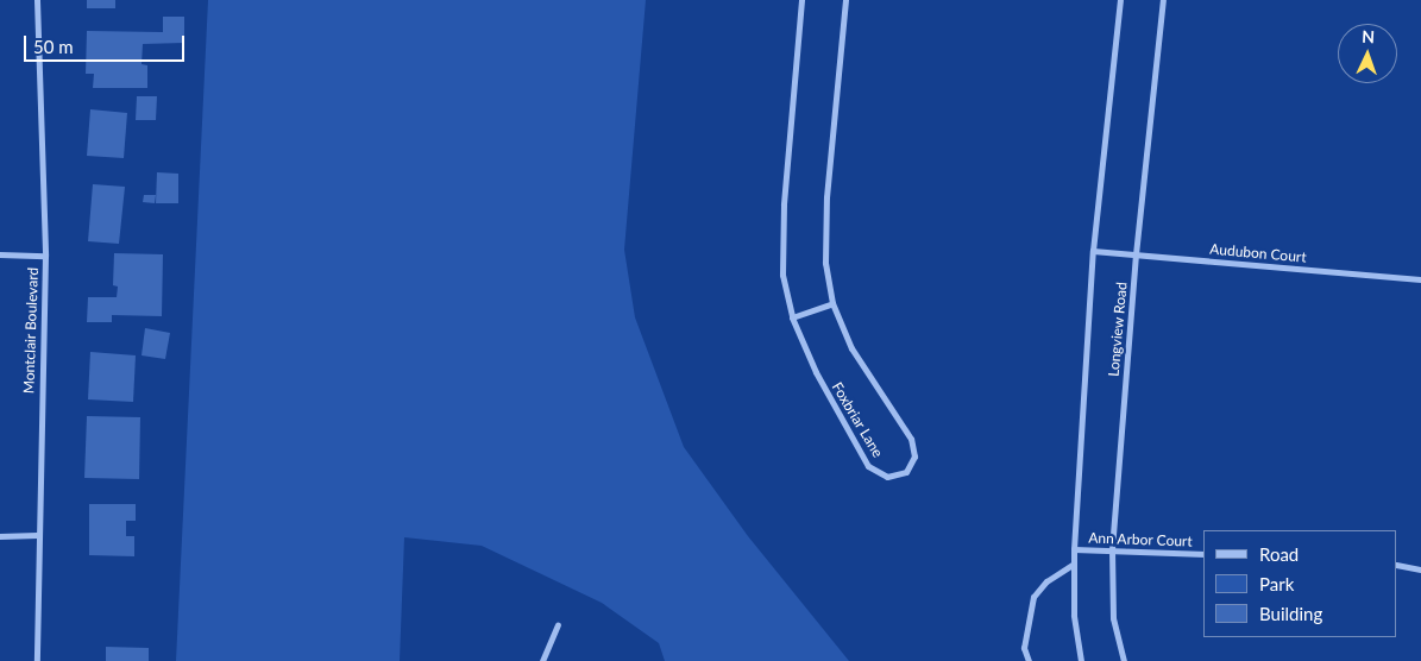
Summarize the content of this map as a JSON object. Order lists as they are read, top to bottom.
{
  "streets": {
    "street": [
      "Audubon Court",
      "Longview Road",
      "Montclair Boulevard",
      "Foxbriar Lane",
      "Ann Arbor Court"
    ]
  },
  "crossings": [
    ["Audubon Court", "Longview Road"],
    ["Longview Road", "Ann Arbor Court"]
  ],
  "legend": ["Road", "Park", "Building"],
  "scale_bar": "50 m",
  "north": "top"
}
